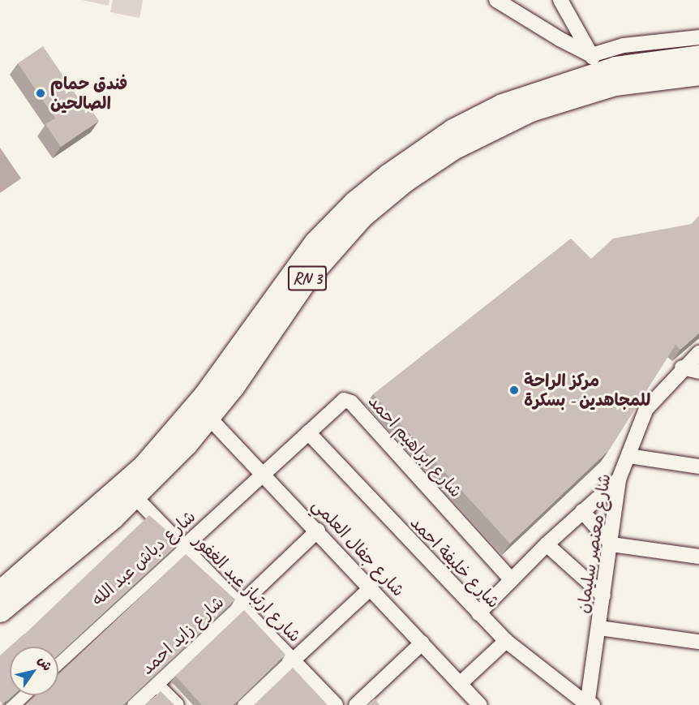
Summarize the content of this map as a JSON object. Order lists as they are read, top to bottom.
{
  "streets": {
    "main road": ["RN 3"],
    "street": [
      "شارع ابراهيم احمد",
      "شارع معنصر سليمان",
      "شارع جفال العلمي",
      "شارع دباش عبد الله",
      "شارع خليفة احمد",
      "شارع ارتباز عبد الغفور",
      "شارع زايد احمد"
    ]
  },
  "crossings": [
    ["RN 3", "شارع جفال العلمي"],
    ["RN 3", "شارع ارتباز عبد الغفور"],
    ["شارع ابراهيم احمد", "شارع جفال العلمي"],
    ["شارع ابراهيم احمد", "شارع دباش عبد الله"],
    ["شارع ابراهيم احمد", "شارع خليفة احمد"],
    ["شارع معنصر سليمان", "شارع خليفة احمد"],
    ["شارع جفال العلمي", "شارع دباش عبد الله"],
    ["شارع جفال العلمي", "شارع زايد احمد"],
    ["شارع دباش عبد الله", "شارع ارتباز عبد الغفور"],
    ["شارع ارتباز عبد الغفور", "شارع زايد احمد"]
  ],
  "places": ["فندق حمام الصالحين", "مركز الراحة للمجاهدين - بسكرة"],
  "north": "top right"
}
